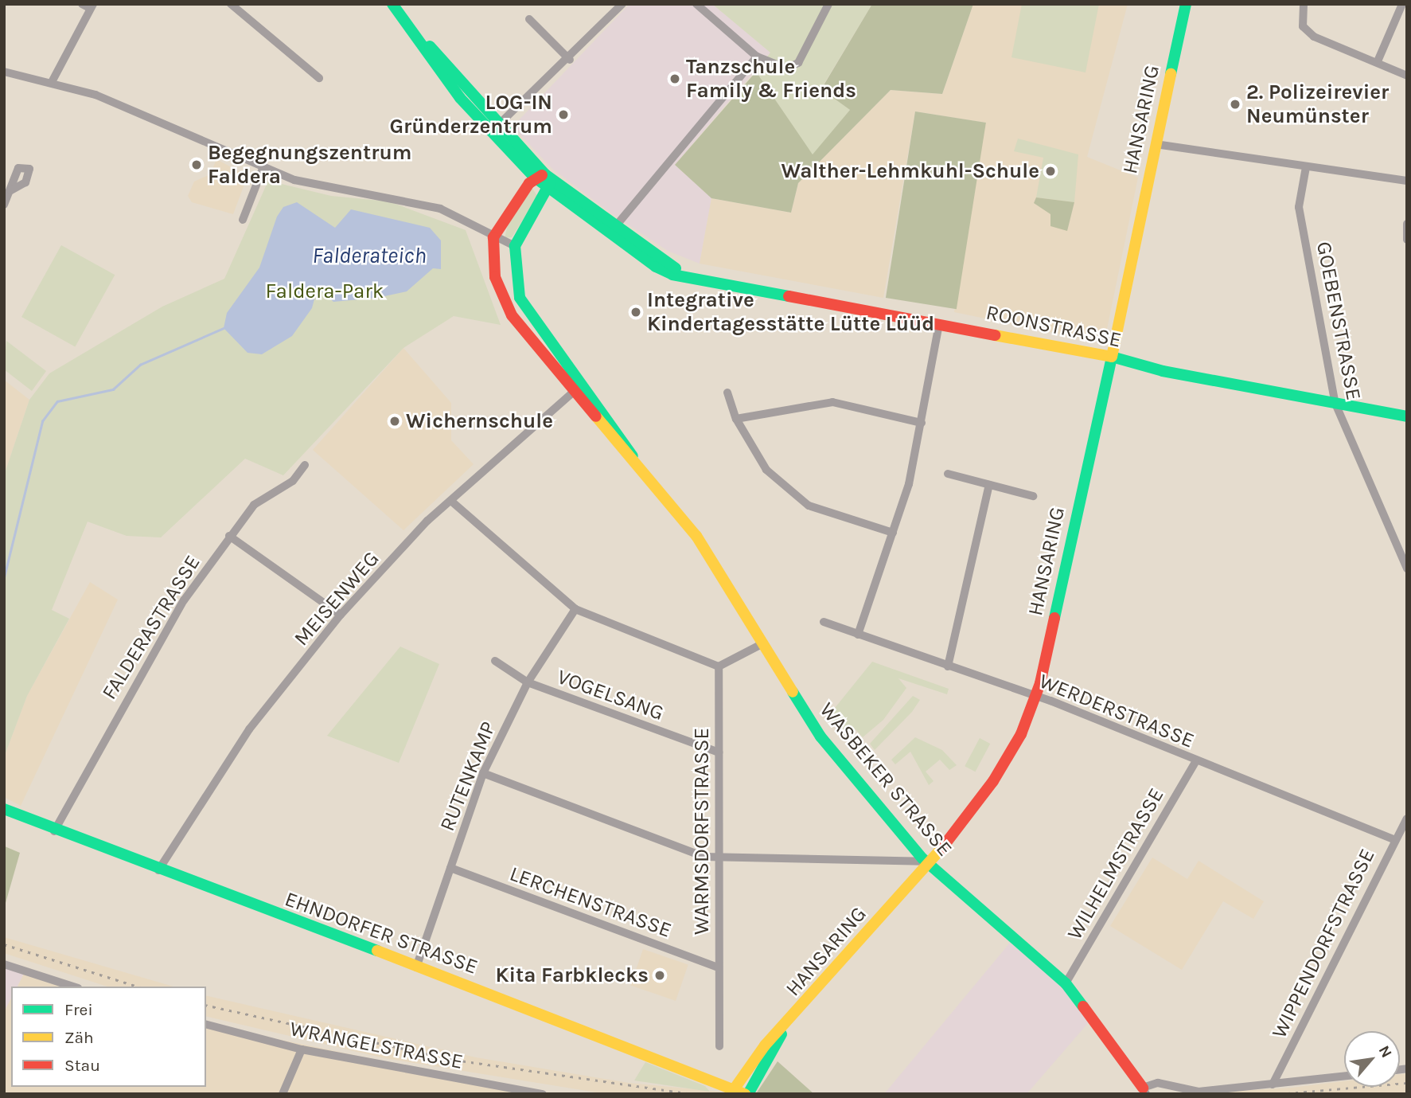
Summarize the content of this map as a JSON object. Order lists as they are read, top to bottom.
{
  "streets": {
    "street": [
      "HANSARING",
      "GOEBENSTRASSE",
      "ROONSTRASSE",
      "MEISENWEG",
      "FALDERASTRASSE",
      "VOGELSANG",
      "WERDERSTRASSE",
      "RUTENKAMP",
      "WASBEKER STRASSE",
      "WARMSDORFSTRASSE",
      "WILHELMSTRASSE",
      "LERCHENSTRASSE",
      "EHNDORFER STRASSE",
      "WIPPENDORFSTRASSE",
      "WRANGELSTRASSE"
    ]
  },
  "crossings": [
    ["HANSARING", "ROONSTRASSE"],
    ["HANSARING", "WERDERSTRASSE"],
    ["HANSARING", "WASBEKER STRASSE"],
    ["HANSARING", "EHNDORFER STRASSE"],
    ["GOEBENSTRASSE", "ROONSTRASSE"],
    ["MEISENWEG", "WASBEKER STRASSE"],
    ["MEISENWEG", "EHNDORFER STRASSE"],
    ["FALDERASTRASSE", "EHNDORFER STRASSE"],
    ["VOGELSANG", "RUTENKAMP"],
    ["VOGELSANG", "WARMSDORFSTRASSE"],
    ["WERDERSTRASSE", "WILHELMSTRASSE"],
    ["WERDERSTRASSE", "WIPPENDORFSTRASSE"],
    ["RUTENKAMP", "LERCHENSTRASSE"],
    ["RUTENKAMP", "EHNDORFER STRASSE"],
    ["WASBEKER STRASSE", "WILHELMSTRASSE"],
    ["WARMSDORFSTRASSE", "LERCHENSTRASSE"]
  ],
  "water": ["Falderateich"],
  "parks": ["Faldera-Park"],
  "places": [
    "Tanzschule Family & Friends",
    "2. Polizeirevier Neumünster",
    "LOG-IN Gründerzentrum",
    "Begegnungszentrum Faldera",
    "Walther-Lehmkuhl-Schule",
    "Integrative Kindertagesstätte Lütte Lüüd",
    "Wichernschule",
    "Kita Farbklecks"
  ],
  "legend": ["Frei", "Zäh", "Stau"],
  "north": "top right"
}
